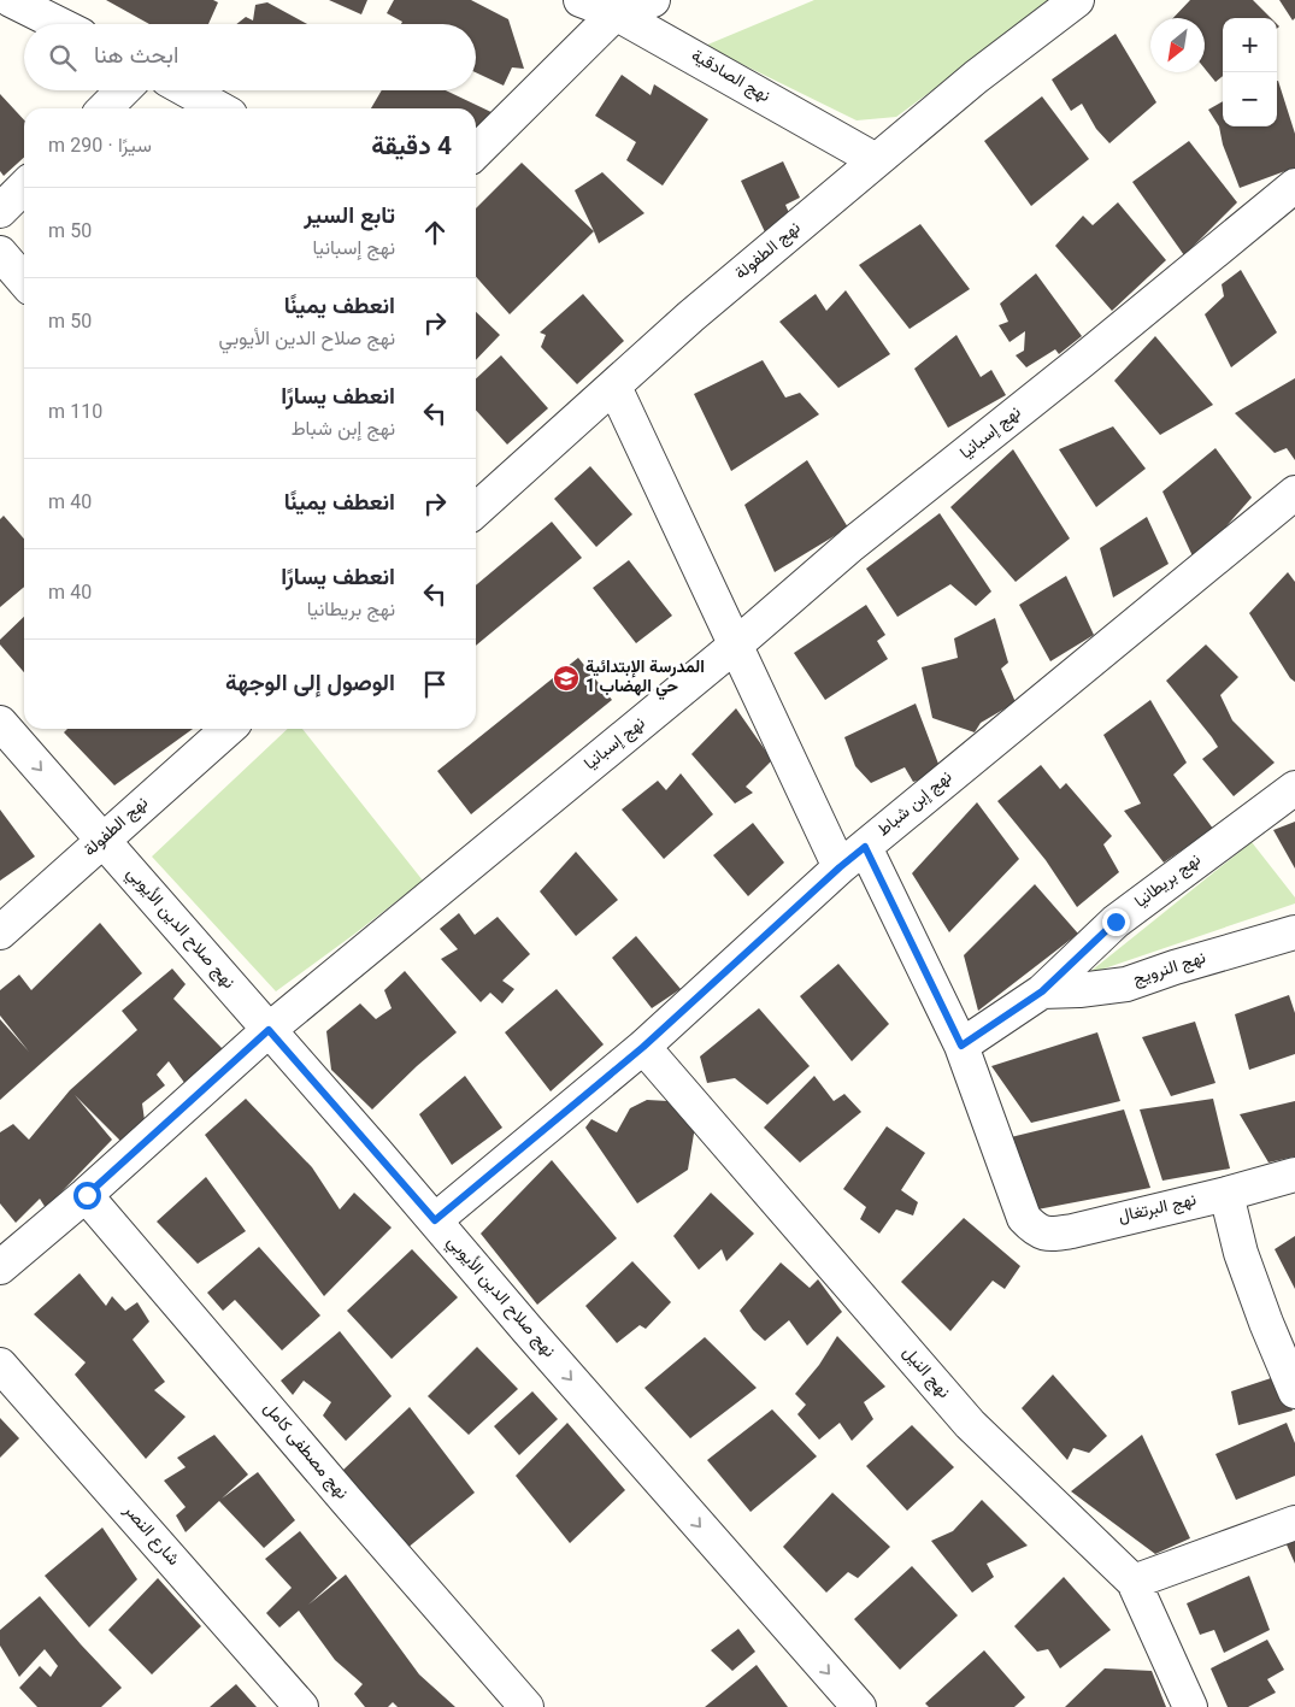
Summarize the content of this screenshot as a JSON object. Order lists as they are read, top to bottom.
{
  "streets": {
    "street": [
      "نهج الصادقية",
      "نهج الطفولة",
      "نهج إسبانيا",
      "نهج إبن شباط",
      "نهج بريطانيا",
      "نهج صلاح الدين الأيوبي",
      "نهج النرويج",
      "نهج البرتغال",
      "نهج النيل",
      "نهج مصطفى كامل",
      "شارع النصر"
    ]
  },
  "crossings": [
    ["نهج الصادقية", "نهج الطفولة"],
    ["نهج الطفولة", "نهج صلاح الدين الأيوبي"],
    ["نهج إسبانيا", "نهج صلاح الدين الأيوبي"],
    ["نهج إسبانيا", "نهج مصطفى كامل"],
    ["نهج إبن شباط", "نهج صلاح الدين الأيوبي"],
    ["نهج إبن شباط", "نهج النيل"],
    ["نهج بريطانيا", "نهج النرويج"],
    ["نهج بريطانيا", "نهج البرتغال"]
  ],
  "one_way": ["نهج صلاح الدين الأيوبي"],
  "places": {
    "school or university": ["المدرسة الإبتدائية حي الهضاب 1"]
  },
  "north": "bottom left",
  "page": {
    "map_buttons": ["+", "−"],
    "search": "ابحث هنا",
    "heading": ["4 دقيقة", "سيرًا · 290 m"],
    "list": [
      ["تابع السير", "نهج إسبانيا", "50 m"],
      ["انعطف يمينًا", "نهج صلاح الدين الأيوبي", "50 m"],
      ["انعطف يسارًا", "نهج إبن شباط", "110 m"],
      ["انعطف يمينًا", "40 m"],
      ["انعطف يسارًا", "نهج بريطانيا", "40 m"],
      "الوصول إلى الوجهة"
    ]
  }
}
